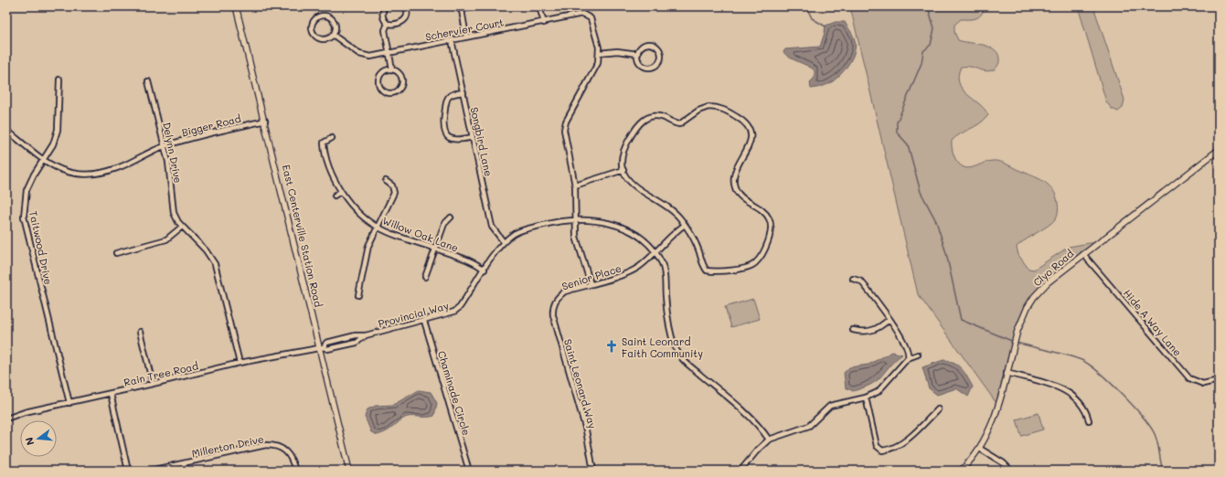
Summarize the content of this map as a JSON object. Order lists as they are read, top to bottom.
{
  "streets": {
    "street": [
      "Schervier Court",
      "Bigger Road",
      "Songbird Lane",
      "Delynn Drive",
      "Willow Oak Lane",
      "East Centerville Station Road",
      "Taitwood Drive",
      "Clyo Road",
      "Senior Place",
      "Provincial Way",
      "Hide A Way Lane",
      "Rain Tree Road",
      "Saint Leonard Way",
      "Chaminade Circle",
      "Millerton Drive"
    ]
  },
  "crossings": [
    ["Schervier Court", "Songbird Lane"],
    ["Schervier Court", "Senior Place"],
    ["Schervier Court", "Provincial Way"],
    ["Bigger Road", "Delynn Drive"],
    ["Bigger Road", "East Centerville Station Road"],
    ["Bigger Road", "Taitwood Drive"],
    ["Songbird Lane", "Provincial Way"],
    ["Delynn Drive", "Rain Tree Road"],
    ["Willow Oak Lane", "Provincial Way"],
    ["East Centerville Station Road", "Provincial Way"],
    ["East Centerville Station Road", "Rain Tree Road"],
    ["Taitwood Drive", "Rain Tree Road"],
    ["Clyo Road", "Hide A Way Lane"],
    ["Senior Place", "Provincial Way"],
    ["Senior Place", "Saint Leonard Way"],
    ["Provincial Way", "Rain Tree Road"],
    ["Provincial Way", "Chaminade Circle"]
  ],
  "places": {
    "church": ["Saint Leonard Faith Community"]
  },
  "north": "left"
}
